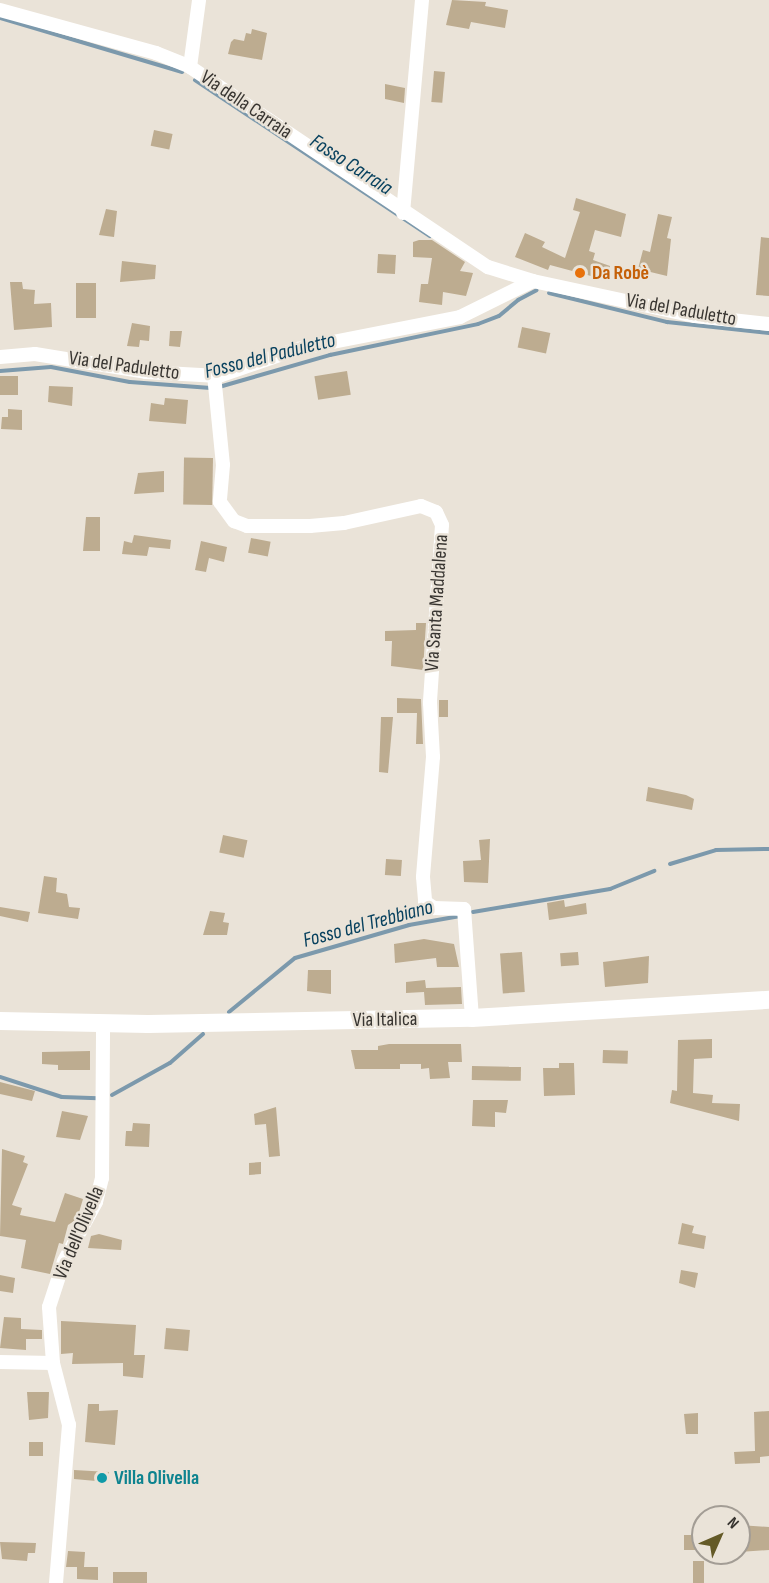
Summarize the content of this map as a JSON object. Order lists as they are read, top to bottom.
{
  "streets": {
    "main road": ["Via Italica"],
    "street": [
      "Via della Carraia",
      "Via del Paduletto",
      "Via Santa Maddalena",
      "Via dell'Olivella"
    ]
  },
  "crossings": [
    ["Via della Carraia", "Via del Paduletto"],
    ["Via del Paduletto", "Via Santa Maddalena"],
    ["Via Santa Maddalena", "Via Italica"],
    ["Via Italica", "Via dell'Olivella"]
  ],
  "water": ["Fosso Carraia", "Fosso del Paduletto", "Fosso del Trebbiano"],
  "places": ["Da Robè", "Villa Olivella"],
  "north": "top right"
}
